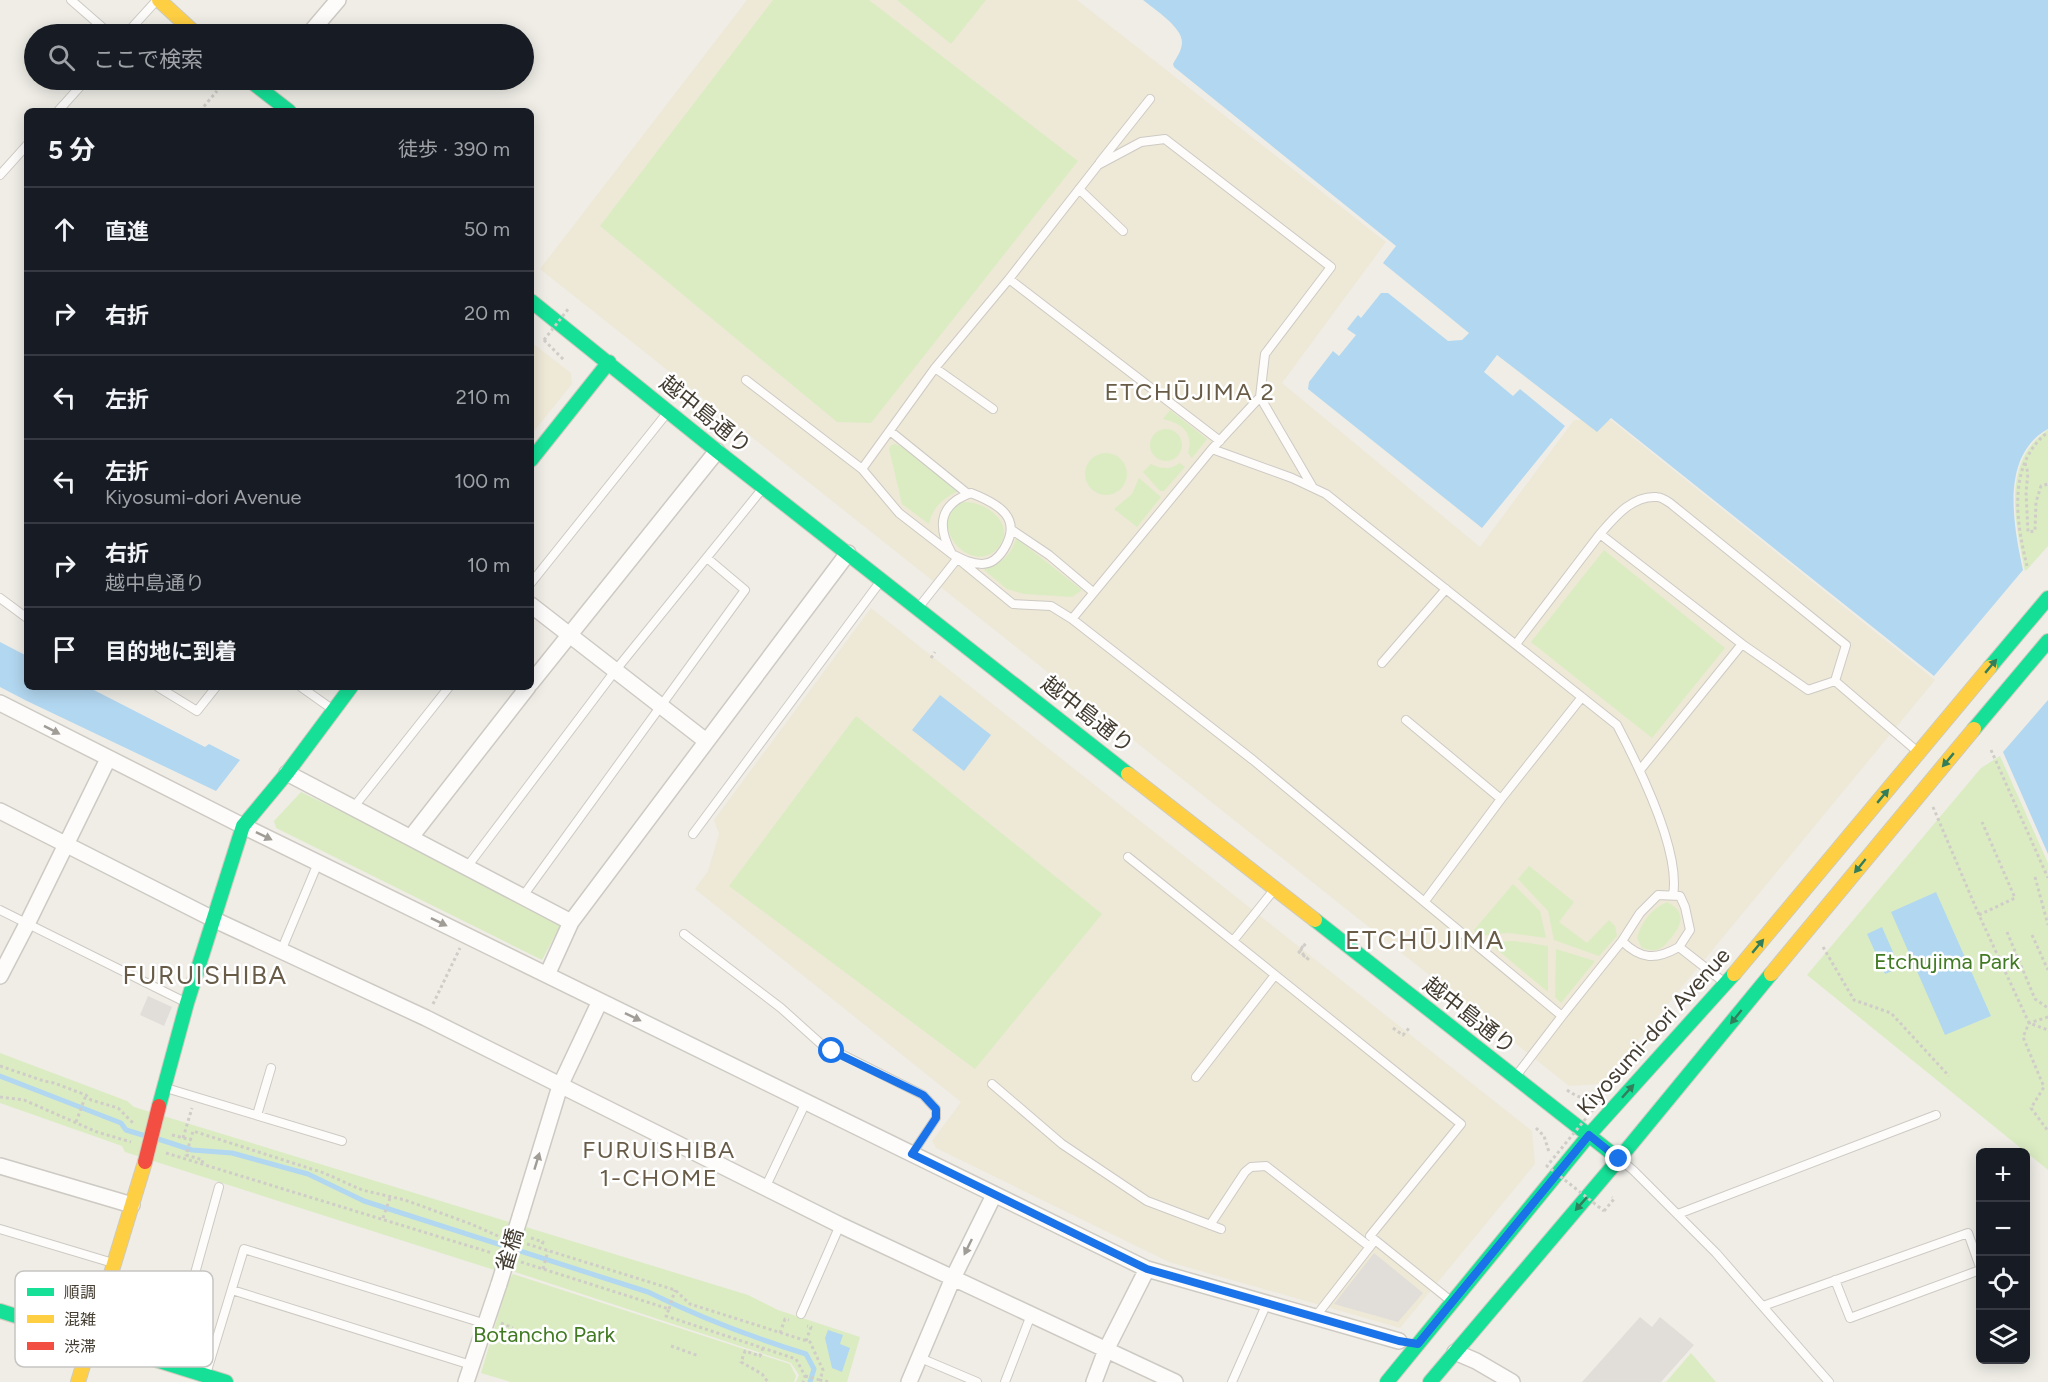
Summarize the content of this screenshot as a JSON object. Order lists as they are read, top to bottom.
{
  "streets": {
    "street": ["越中島通り", "Kiyosumi-dori Avenue", "雀橋"]
  },
  "crossings": [
    ["越中島通り", "Kiyosumi-dori Avenue"]
  ],
  "one_way": ["雀橋"],
  "districts": [
    "ETCHŪJIMA 2",
    "ETCHŪJIMA",
    "FURUISHIBA",
    "FURUISHIBA 1-CHOME"
  ],
  "parks": ["Etchujima Park", "Botancho Park"],
  "legend": ["順調", "混雑", "渋滞"],
  "page": {
    "search": "ここで検索",
    "heading": ["5 分", "徒歩 · 390 m"],
    "list": [
      ["直進", "50 m"],
      ["右折", "20 m"],
      ["左折", "210 m"],
      ["左折", "Kiyosumi-dori Avenue", "100 m"],
      ["右折", "越中島通り", "10 m"],
      "目的地に到着"
    ],
    "map_buttons": ["+", "−"]
  }
}
